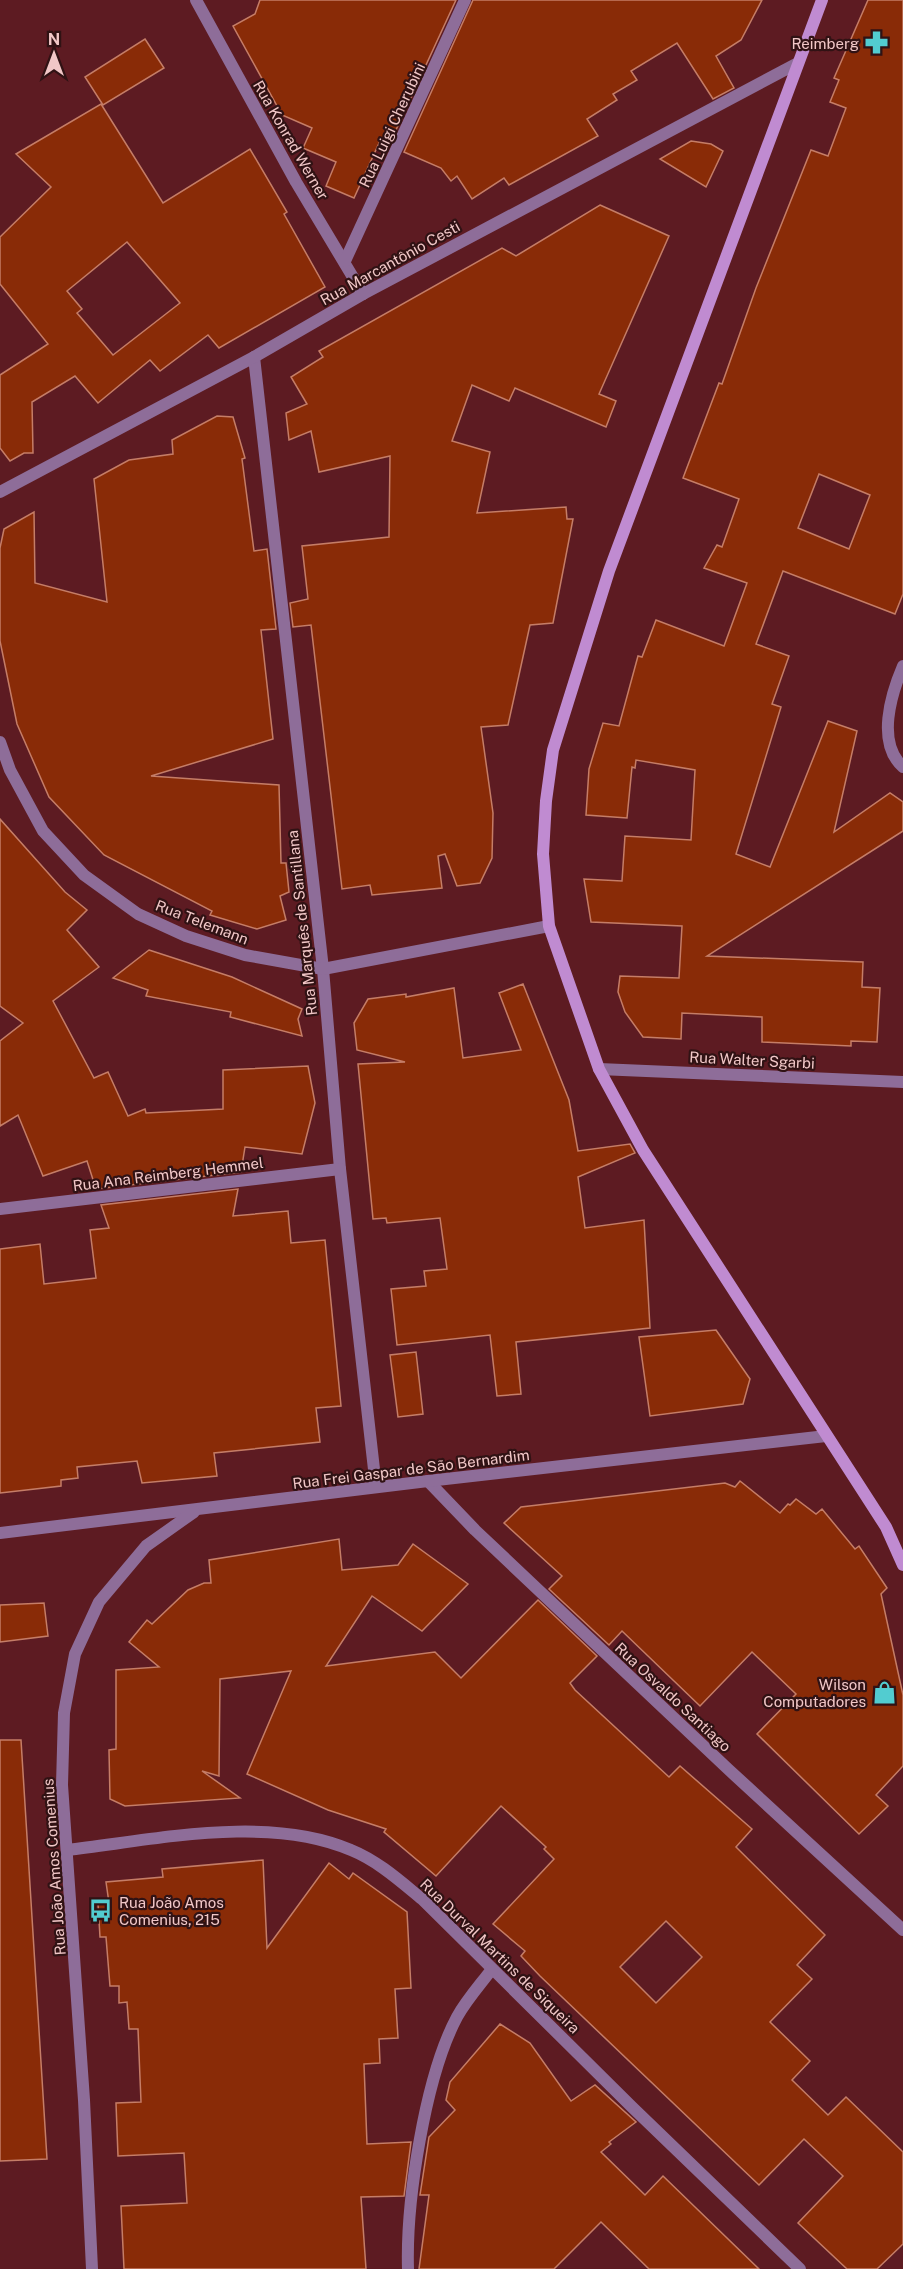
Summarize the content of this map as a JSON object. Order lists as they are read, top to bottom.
{
  "streets": {
    "street": [
      "Rua Luigi Cherubini",
      "Rua Konrad Werner",
      "Rua Marcantônio Cesti",
      "Rua Telemann",
      "Rua Marquês de Santillana",
      "Rua Walter Sgarbi",
      "Rua Ana Reimberg Hemmel",
      "Rua Frei Gaspar de São Bernardim",
      "Rua Osvaldo Santiago",
      "Rua João Amos Comenius",
      "Rua Durval Martins de Siqueira"
    ]
  },
  "crossings": [
    ["Rua Luigi Cherubini", "Rua Konrad Werner"],
    ["Rua Konrad Werner", "Rua Marcantônio Cesti"],
    ["Rua Marcantônio Cesti", "Rua Marquês de Santillana"],
    ["Rua Telemann", "Rua Marquês de Santillana"],
    ["Rua Marquês de Santillana", "Rua Ana Reimberg Hemmel"],
    ["Rua Marquês de Santillana", "Rua Frei Gaspar de São Bernardim"],
    ["Rua Frei Gaspar de São Bernardim", "Rua Osvaldo Santiago"],
    ["Rua Frei Gaspar de São Bernardim", "Rua João Amos Comenius"],
    ["Rua João Amos Comenius", "Rua Durval Martins de Siqueira"]
  ],
  "places": {
    "pharmacy": ["Reimberg"],
    "shop": ["Wilson Computadores"],
    "bus stop": ["Rua João Amos Comenius, 215"]
  },
  "north": "top"
}
